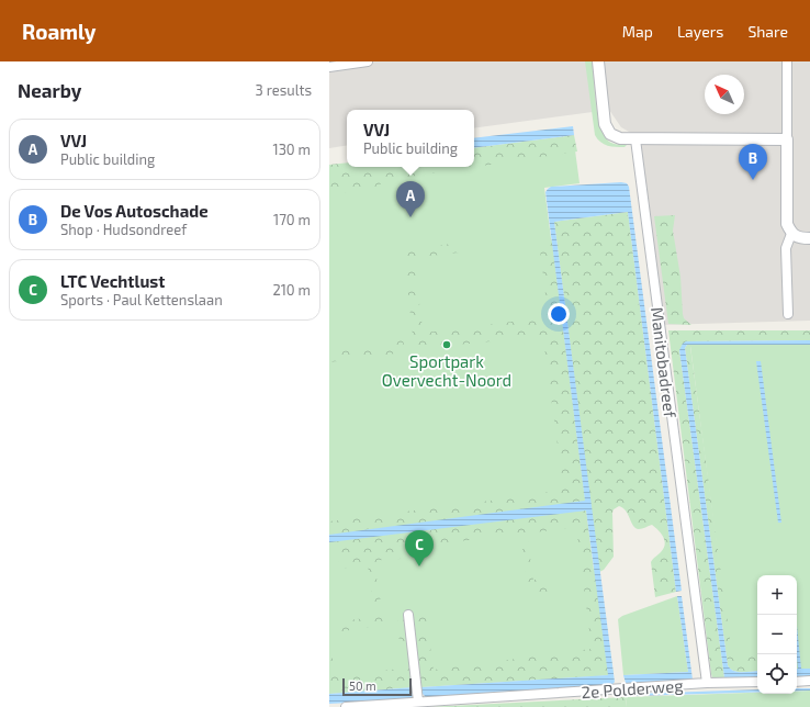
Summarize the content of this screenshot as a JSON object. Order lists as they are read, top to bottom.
{
  "streets": {
    "street": ["Manitobadreef", "2e Polderweg"]
  },
  "crossings": [
    ["Manitobadreef", "2e Polderweg"]
  ],
  "places": ["Sportpark Overvecht-Noord"],
  "scale_bar": "50 m",
  "north": "top left",
  "page": {
    "header": "Roamly",
    "nav": ["Map", "Layers", "Share"],
    "heading": ["Nearby", "3 results"],
    "popup": ["VVJ", "Public building"],
    "list": [
      {
        "mark": "A",
        "name": "VVJ",
        "note": "Public building",
        "value": "130 m"
      },
      {
        "mark": "B",
        "name": "De Vos Autoschade",
        "note": "Shop · Hudsondreef",
        "value": "170 m"
      },
      {
        "mark": "C",
        "name": "LTC Vechtlust",
        "note": "Sports · Paul Kettenslaan",
        "value": "210 m"
      }
    ],
    "pins": ["B", "A", "C"],
    "map_buttons": ["+", "−"],
    "scale": "50 m"
  }
}
